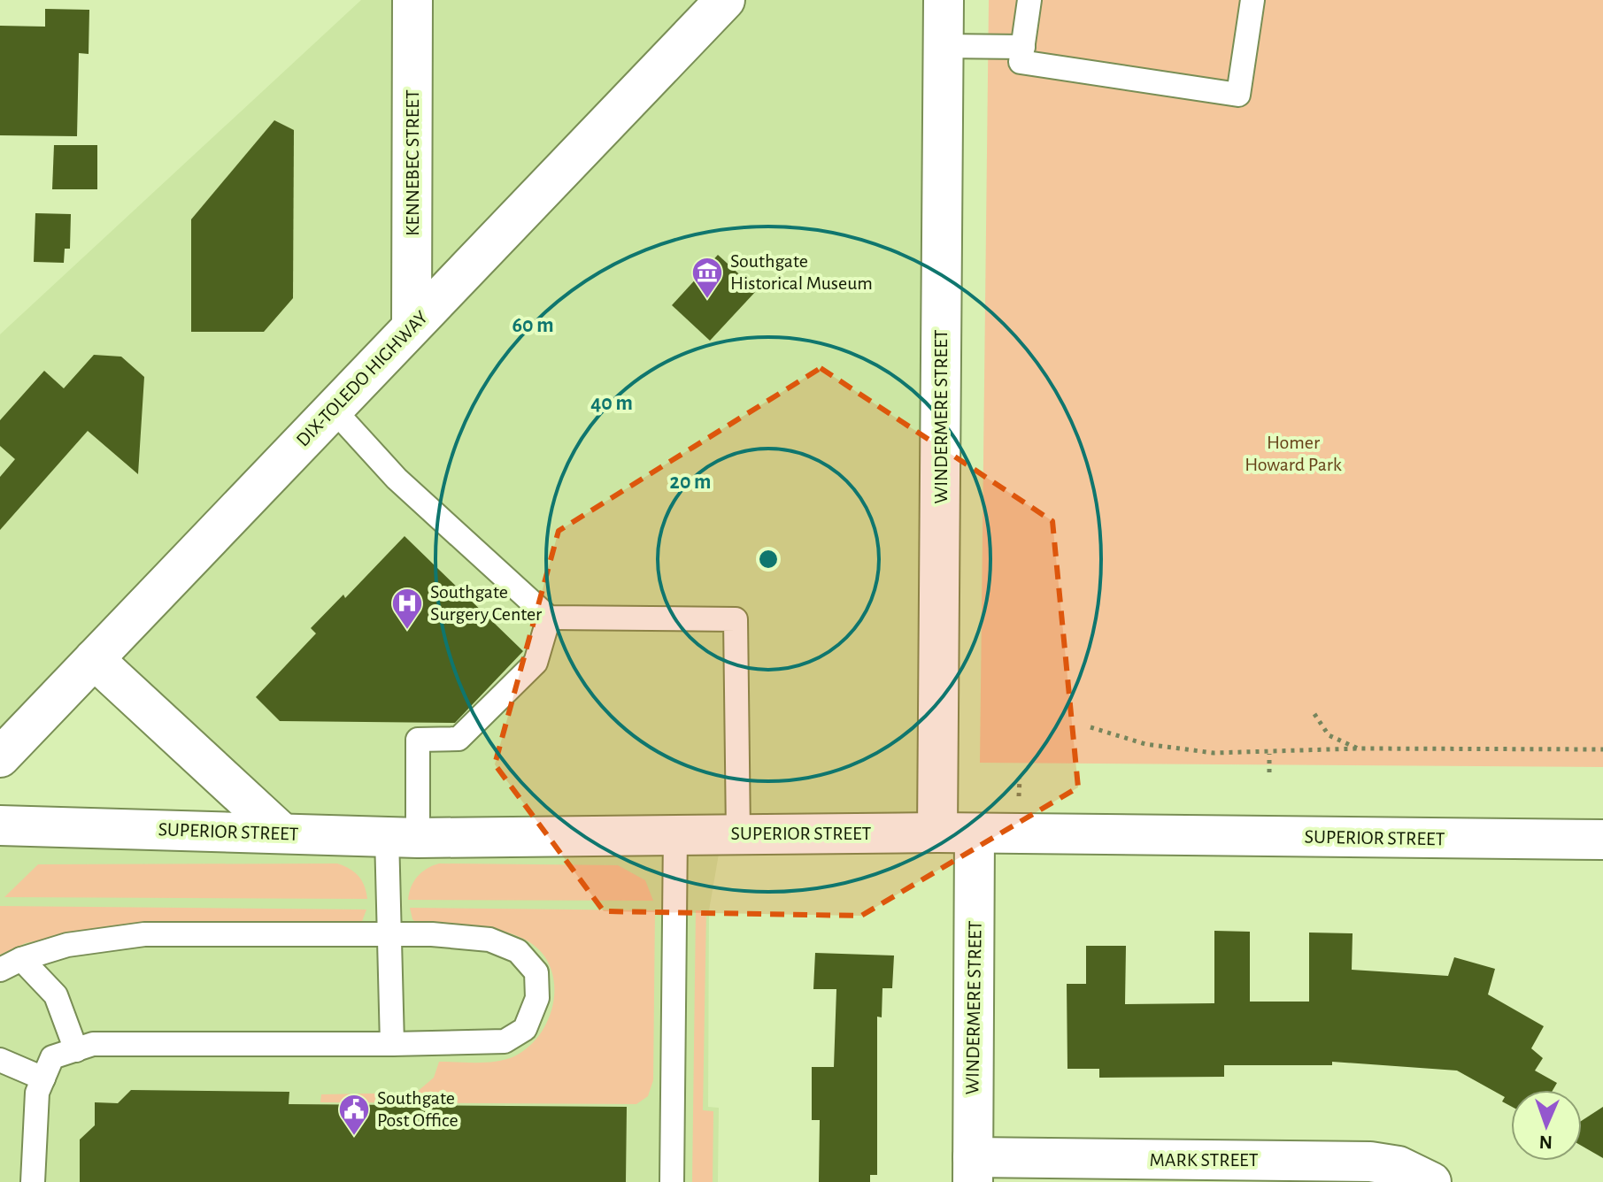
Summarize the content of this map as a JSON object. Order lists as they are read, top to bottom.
{
  "streets": {
    "street": [
      "KENNEBEC STREET",
      "DIX-TOLEDO HIGHWAY",
      "WINDERMERE STREET",
      "SUPERIOR STREET",
      "MARK STREET"
    ]
  },
  "crossings": [
    ["KENNEBEC STREET", "DIX-TOLEDO HIGHWAY"],
    ["WINDERMERE STREET", "SUPERIOR STREET"],
    ["WINDERMERE STREET", "MARK STREET"]
  ],
  "parks": ["Homer Howard Park"],
  "places": {
    "museum": ["Southgate Historical Museum"],
    "hospital": ["Southgate Surgery Center"],
    "public building": ["Southgate Post Office"]
  },
  "north": "bottom",
  "rings": ["60 m", "40 m", "20 m"]
}
